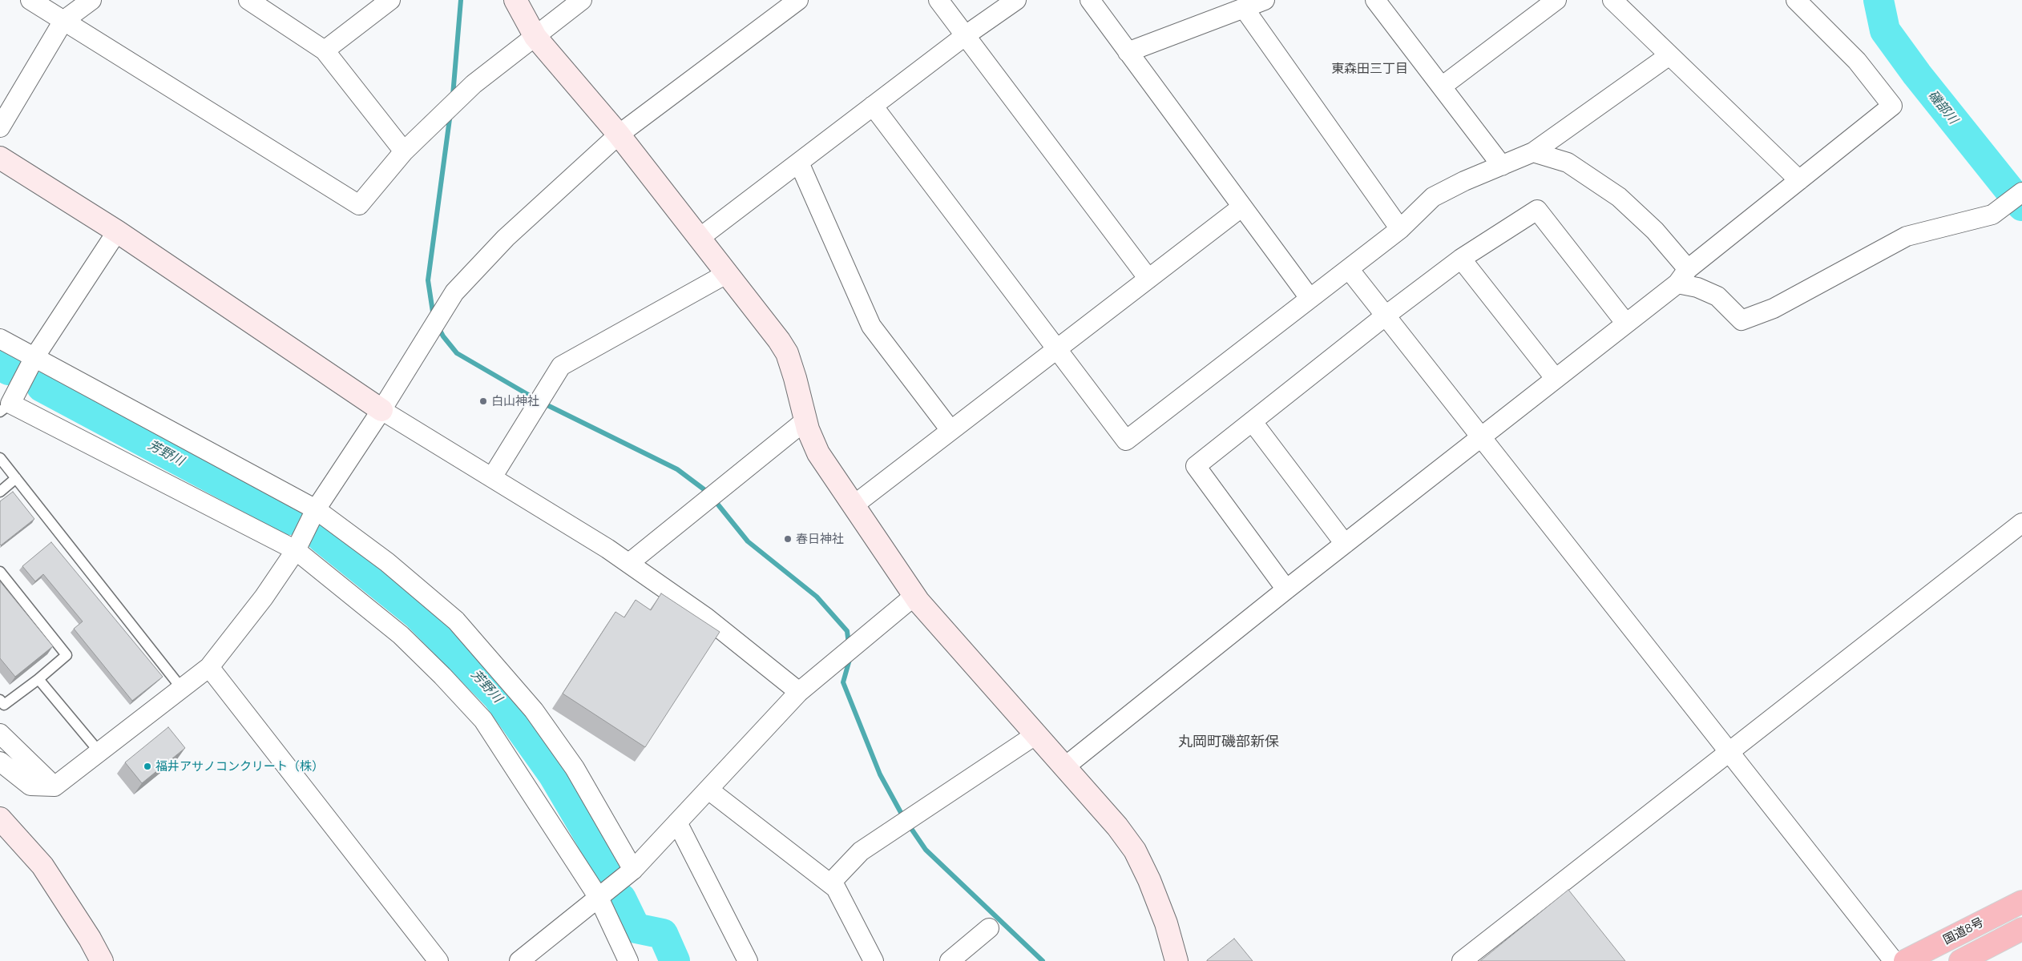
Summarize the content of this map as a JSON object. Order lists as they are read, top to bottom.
{
  "streets": {
    "highway": ["国道8号"]
  },
  "districts": ["東森田三丁目", "丸岡町磯部新保"],
  "water": ["磯部川", "芳野川"],
  "places": ["白山神社", "春日神社", "福井アサノコンクリート（株）"]
}
